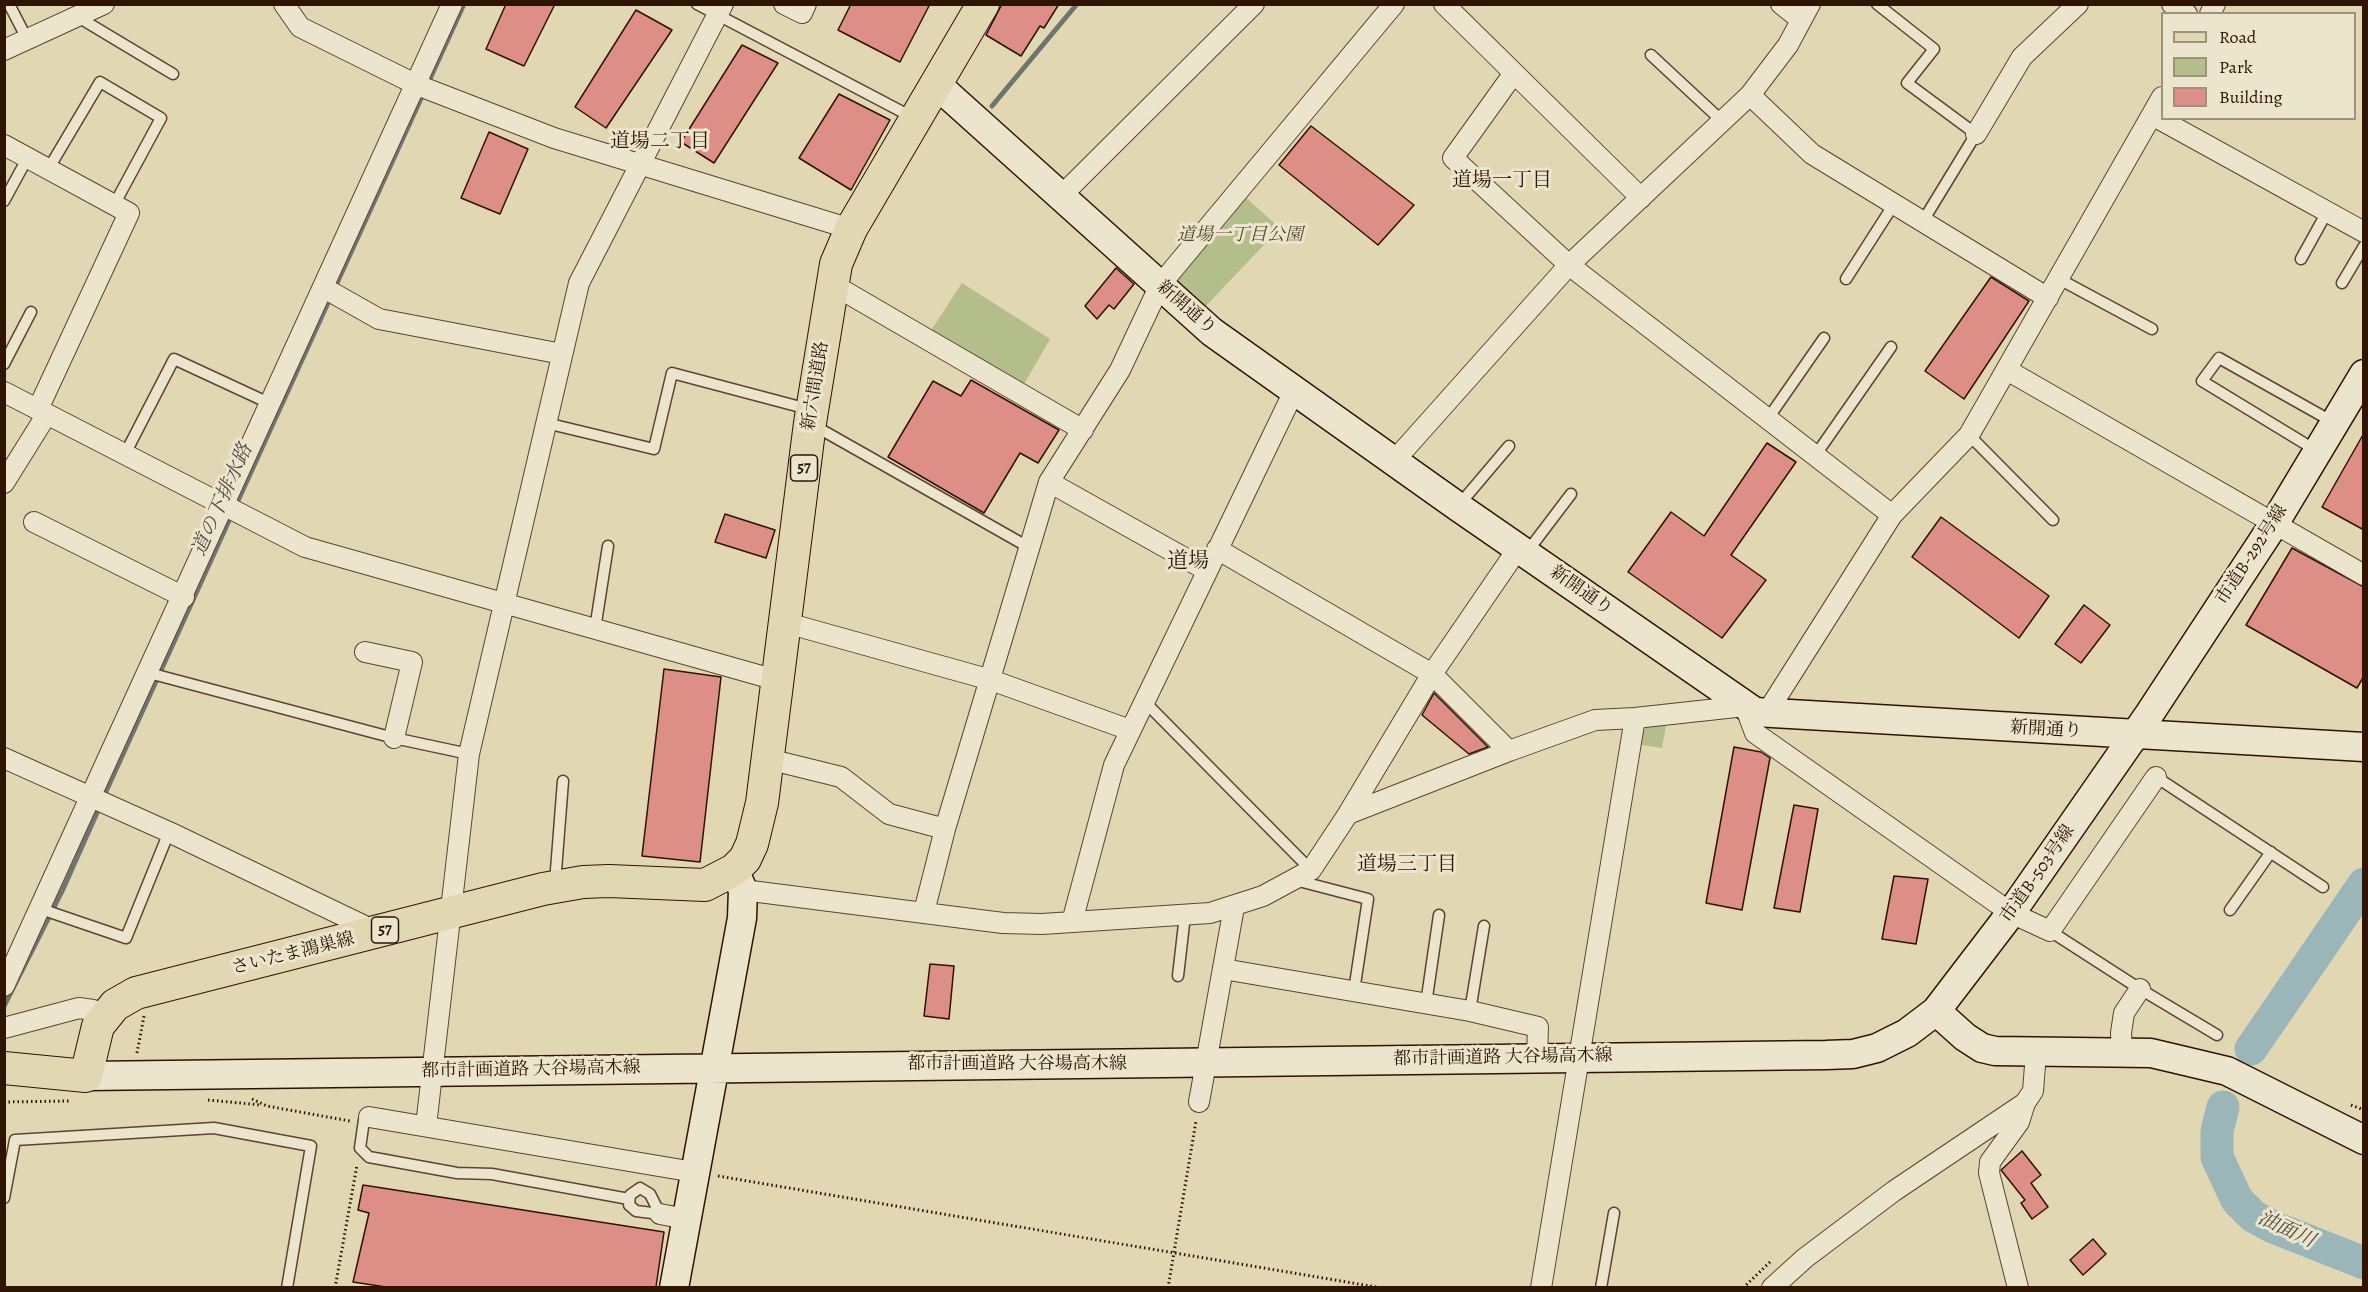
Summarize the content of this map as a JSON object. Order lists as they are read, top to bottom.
{
  "streets": {
    "main road": ["新六間道路", "57", "さいたま鴻巣線"],
    "street": [
      "新開通り",
      "市道B-292号線",
      "市道B-503号線",
      "都市計画道路 大谷場高木線"
    ]
  },
  "crossings": [
    ["新開通り", "新六間道路"],
    ["新開通り", "市道B-292号線"],
    ["新開通り", "市道B-503号線"],
    ["新六間道路", "さいたま鴻巣線"],
    ["市道B-292号線", "市道B-503号線"],
    ["市道B-503号線", "都市計画道路 大谷場高木線"],
    ["さいたま鴻巣線", "都市計画道路 大谷場高木線"]
  ],
  "districts": [
    "道場二丁目",
    "道場一丁目",
    "道場",
    "道場三丁目"
  ],
  "water": ["道の下排水路", "油面川"],
  "parks": ["道場一丁目公園"],
  "legend": ["Road", "Park", "Building"]
}
